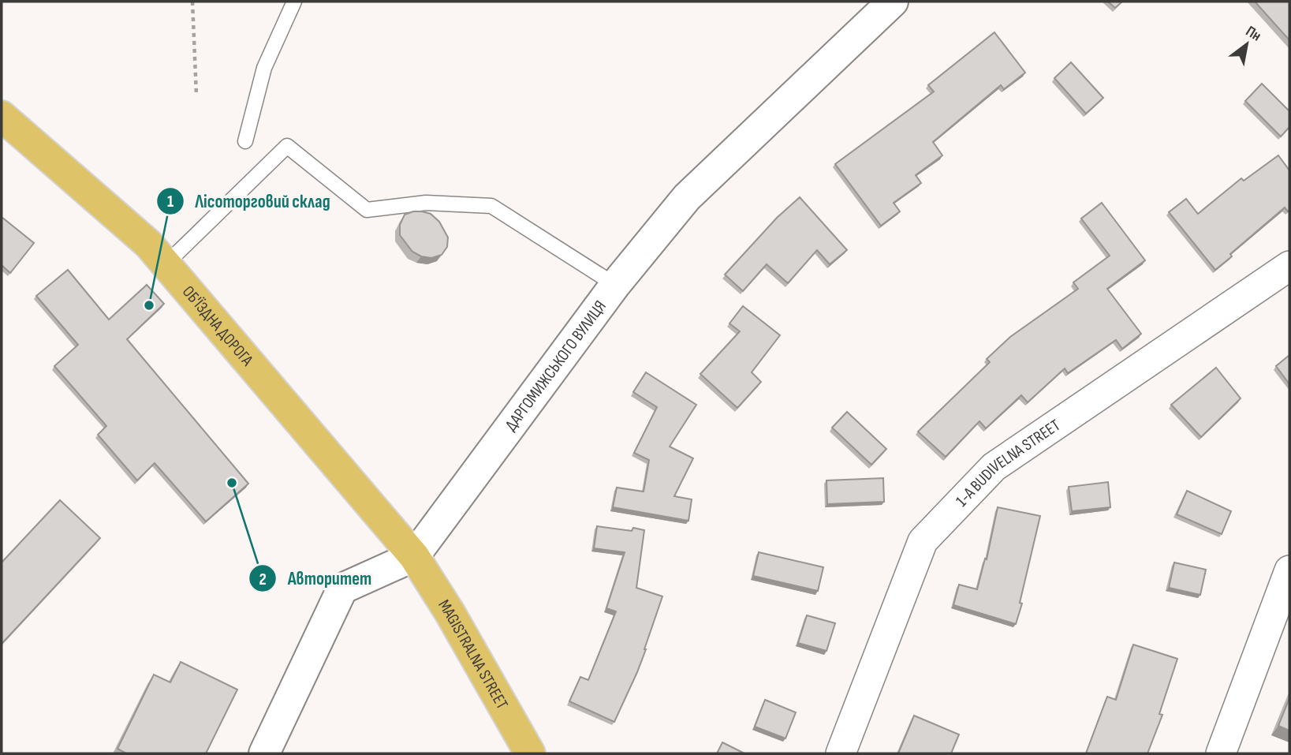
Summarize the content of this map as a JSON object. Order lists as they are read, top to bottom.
{
  "streets": {
    "main road": ["ОБ'ЇЗДНА ДОРОГА", "MAGISTRALNA STREET"],
    "street": ["ДАРГОМИЖСЬКОГО ВУЛИЦЯ", "1-A BUDIVELNA STREET"]
  },
  "crossings": [
    ["ОБ'ЇЗДНА ДОРОГА", "ДАРГОМИЖСЬКОГО ВУЛИЦЯ"],
    ["ОБ'ЇЗДНА ДОРОГА", "MAGISTRALNA STREET"],
    ["ДАРГОМИЖСЬКОГО ВУЛИЦЯ", "MAGISTRALNA STREET"]
  ],
  "places": ["Лісоторговий склад", "Авторитет"],
  "north": "top right"
}
